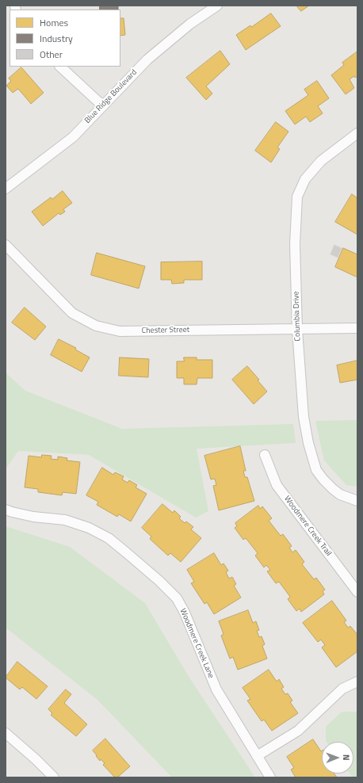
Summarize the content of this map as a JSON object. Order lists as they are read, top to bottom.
{
  "streets": {
    "street": [
      "Blue Ridge Boulevard",
      "Columbia Drive",
      "Chester Street",
      "Woodmere Creek Trail",
      "Woodmere Creek Lane"
    ]
  },
  "crossings": [
    ["Columbia Drive", "Chester Street"]
  ],
  "legend": ["Homes", "Industry", "Other"],
  "north": "right"
}
